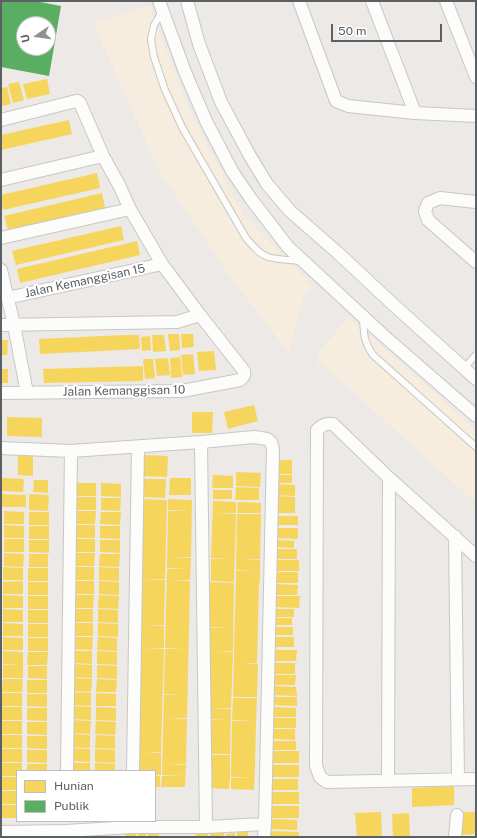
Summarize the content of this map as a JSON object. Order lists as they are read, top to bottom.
{
  "streets": {
    "street": ["Jalan Kemanggisan 15", "Jalan Kemanggisan 10"]
  },
  "legend": ["Hunian", "Publik"],
  "scale_bar": "50 m",
  "north": "left"
}
